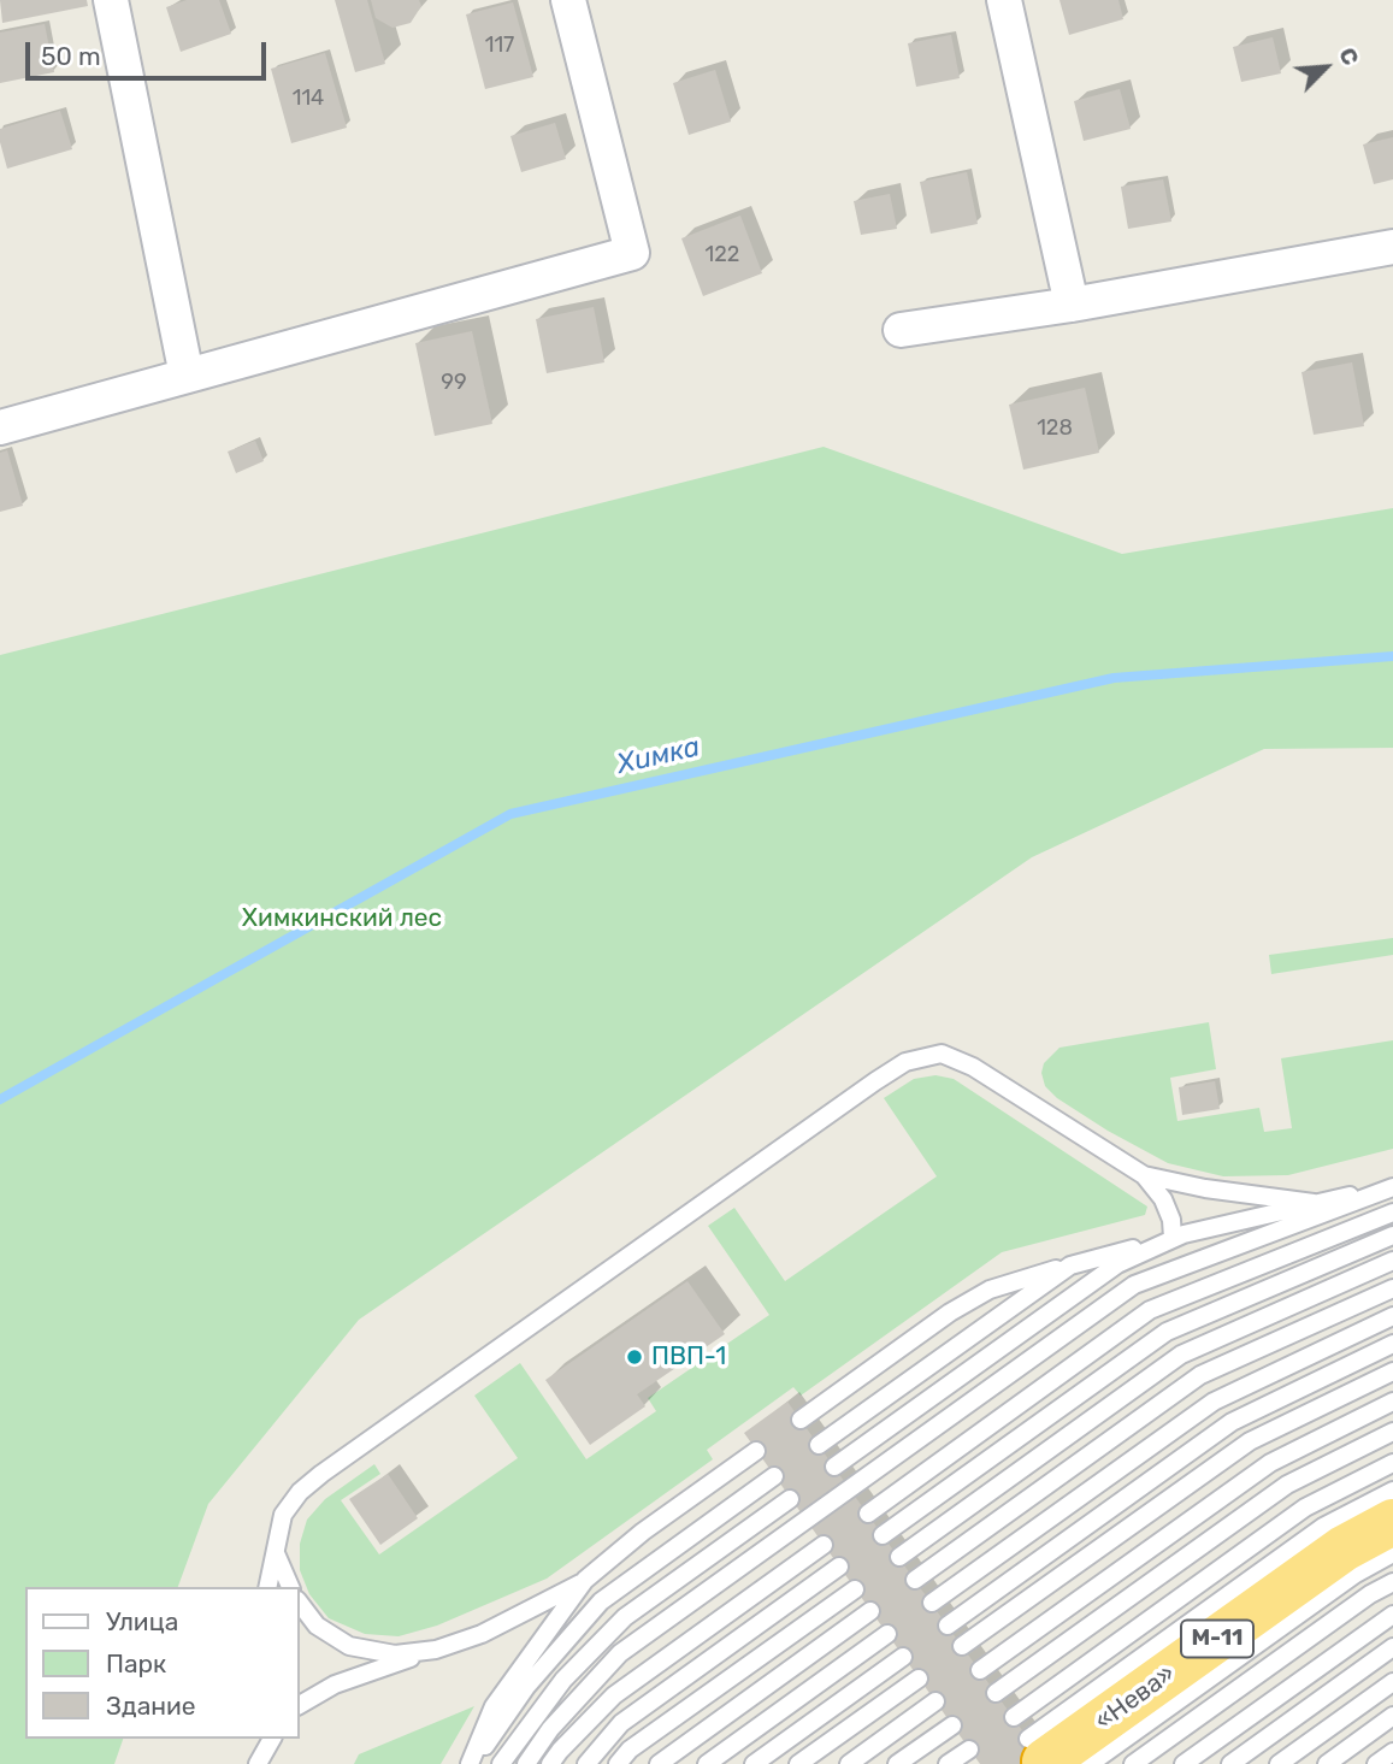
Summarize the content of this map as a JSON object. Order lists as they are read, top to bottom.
{
  "streets": {
    "highway": ["М-11", "«Нева»"]
  },
  "water": ["Химка"],
  "parks": ["Химкинский лес"],
  "places": ["ПВП-1"],
  "house_numbers": [
    "117",
    "114",
    "122",
    "99",
    "128"
  ],
  "legend": ["Улица", "Парк", "Здание"],
  "scale_bar": "50 m",
  "north": "top right"
}
